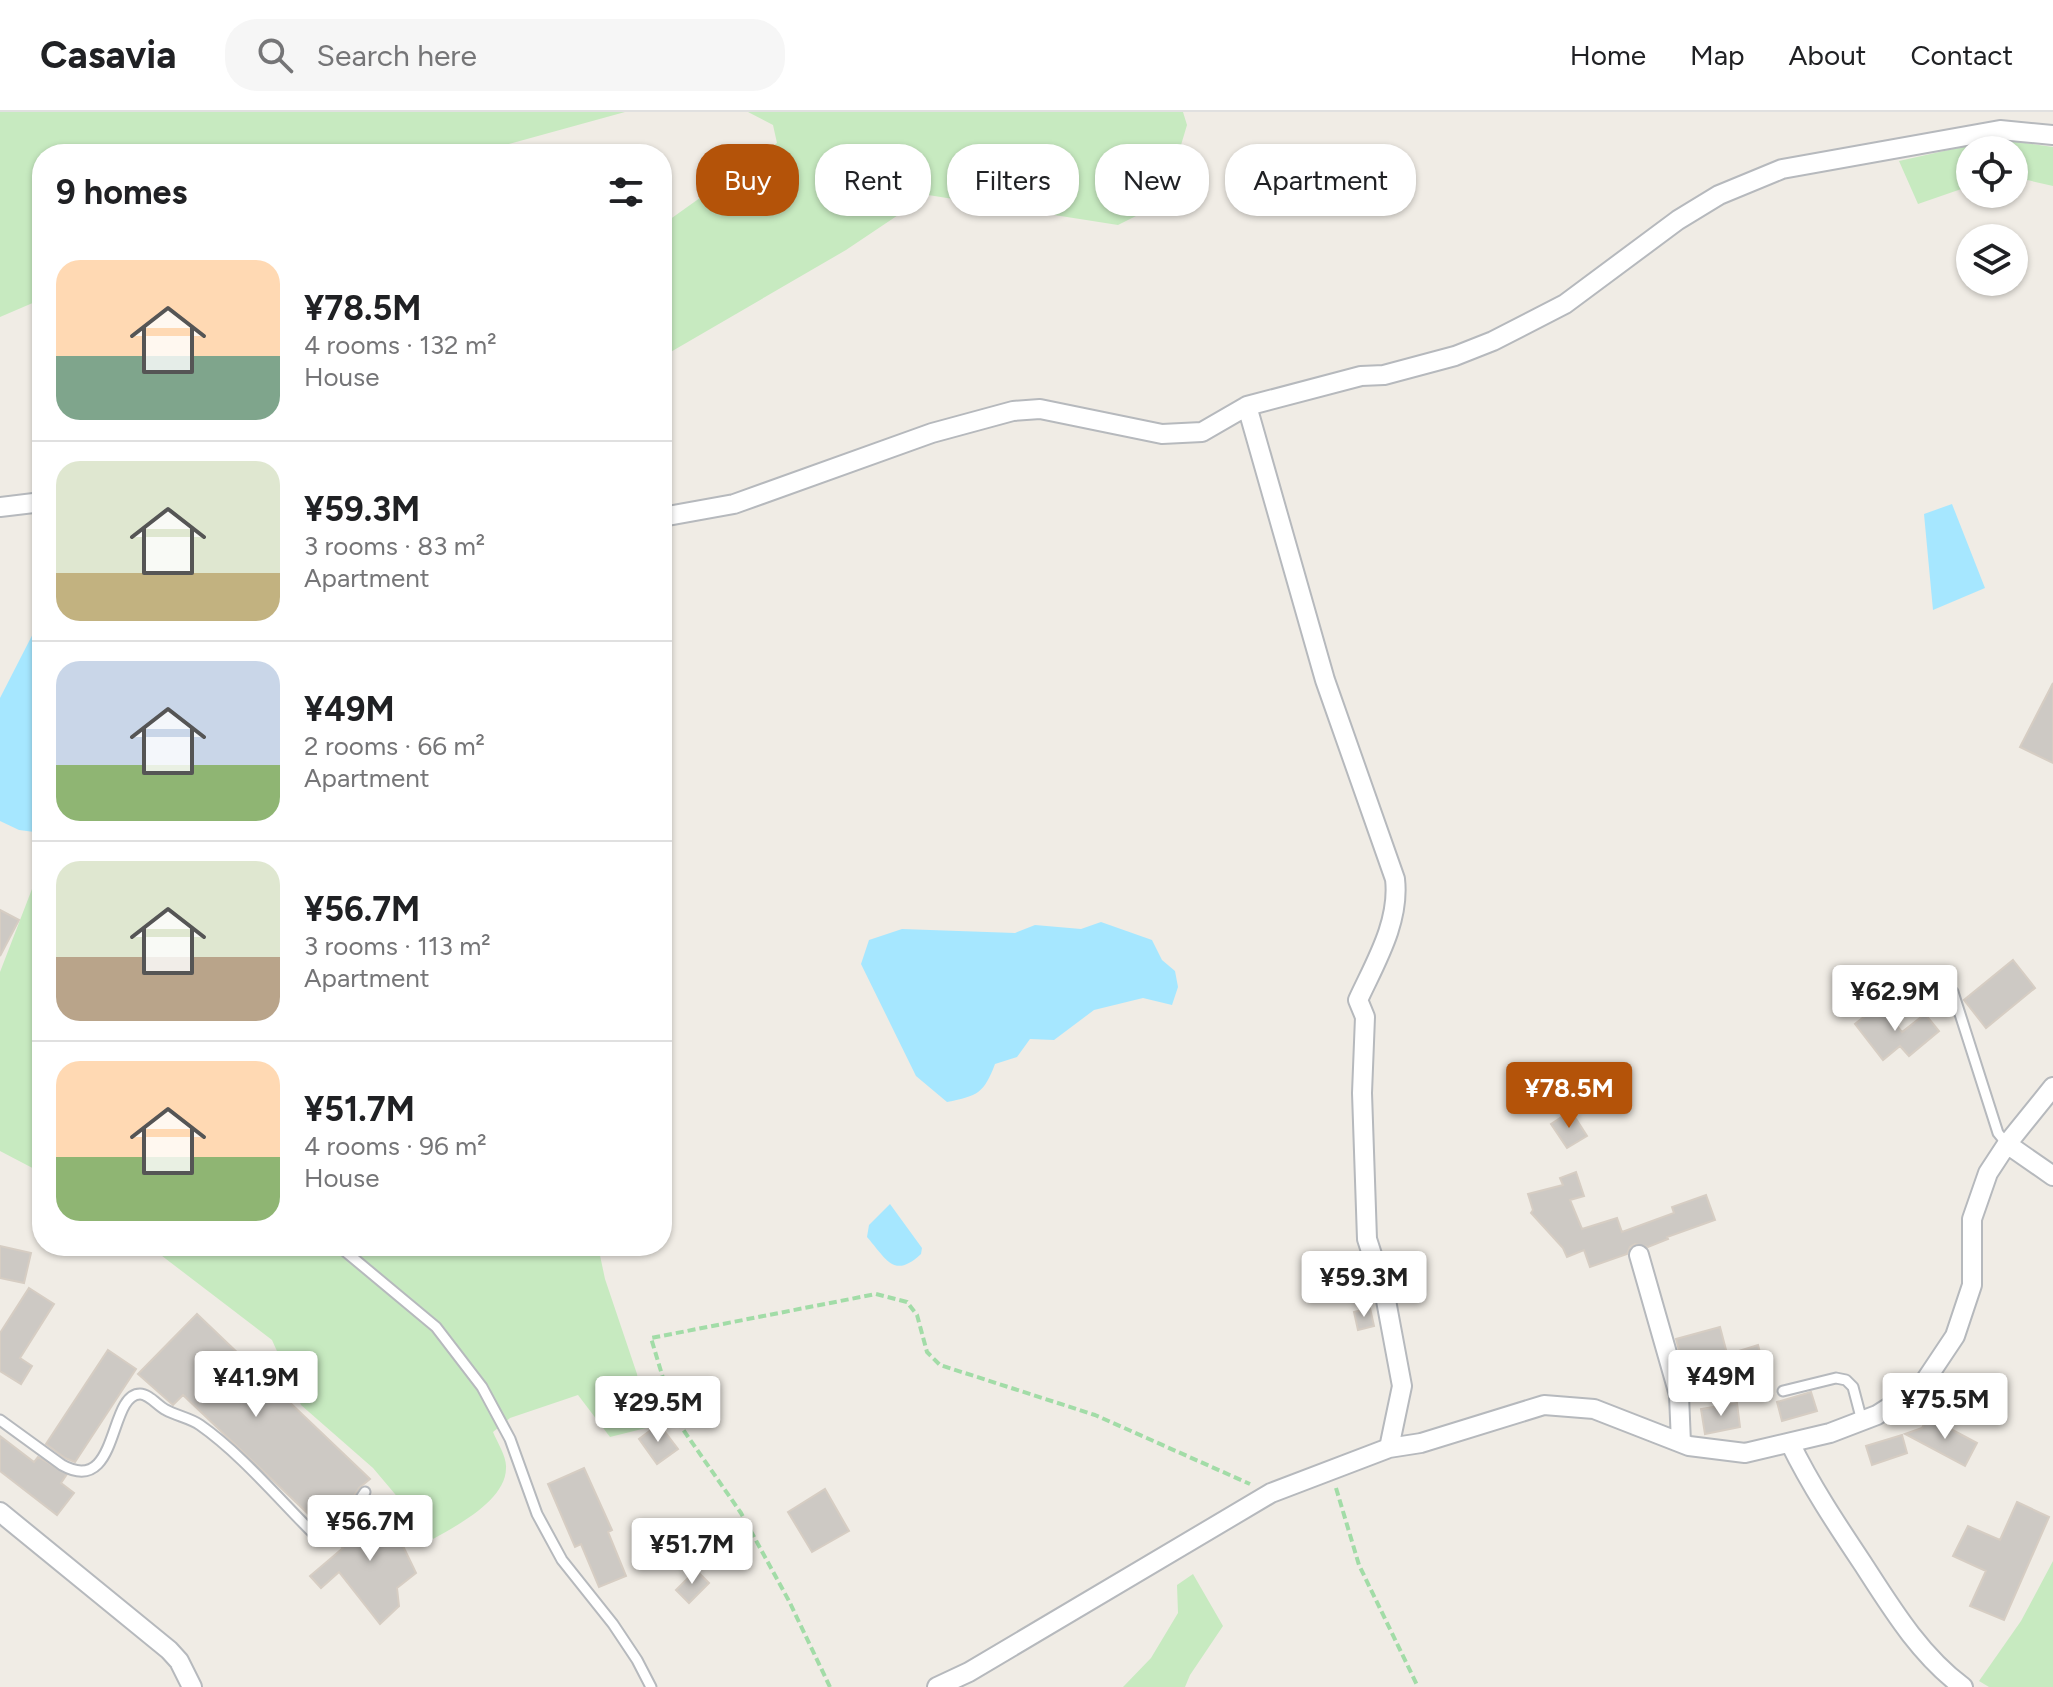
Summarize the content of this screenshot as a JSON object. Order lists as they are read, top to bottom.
{
  "page": {
    "header": "Casavia",
    "search": "Search here",
    "nav": [
      "Home",
      "Map",
      "About",
      "Contact"
    ],
    "chip": [
      "Buy",
      "Rent",
      "Filters",
      "New",
      "Apartment"
    ],
    "heading": "9 homes",
    "list": [
      {
        "name": "¥78.5M",
        "note": "4 rooms · 132 m² · House"
      },
      {
        "name": "¥59.3M",
        "note": "3 rooms · 83 m² · Apartment"
      },
      {
        "name": "¥49M",
        "note": "2 rooms · 66 m² · Apartment"
      },
      {
        "name": "¥56.7M",
        "note": "3 rooms · 113 m² · Apartment"
      },
      {
        "name": "¥51.7M",
        "note": "4 rooms · 96 m² · House"
      }
    ],
    "price": [
      "¥62.9M",
      "¥78.5M",
      "¥59.3M",
      "¥49M",
      "¥41.9M",
      "¥75.5M",
      "¥29.5M",
      "¥56.7M",
      "¥51.7M"
    ]
  }
}
